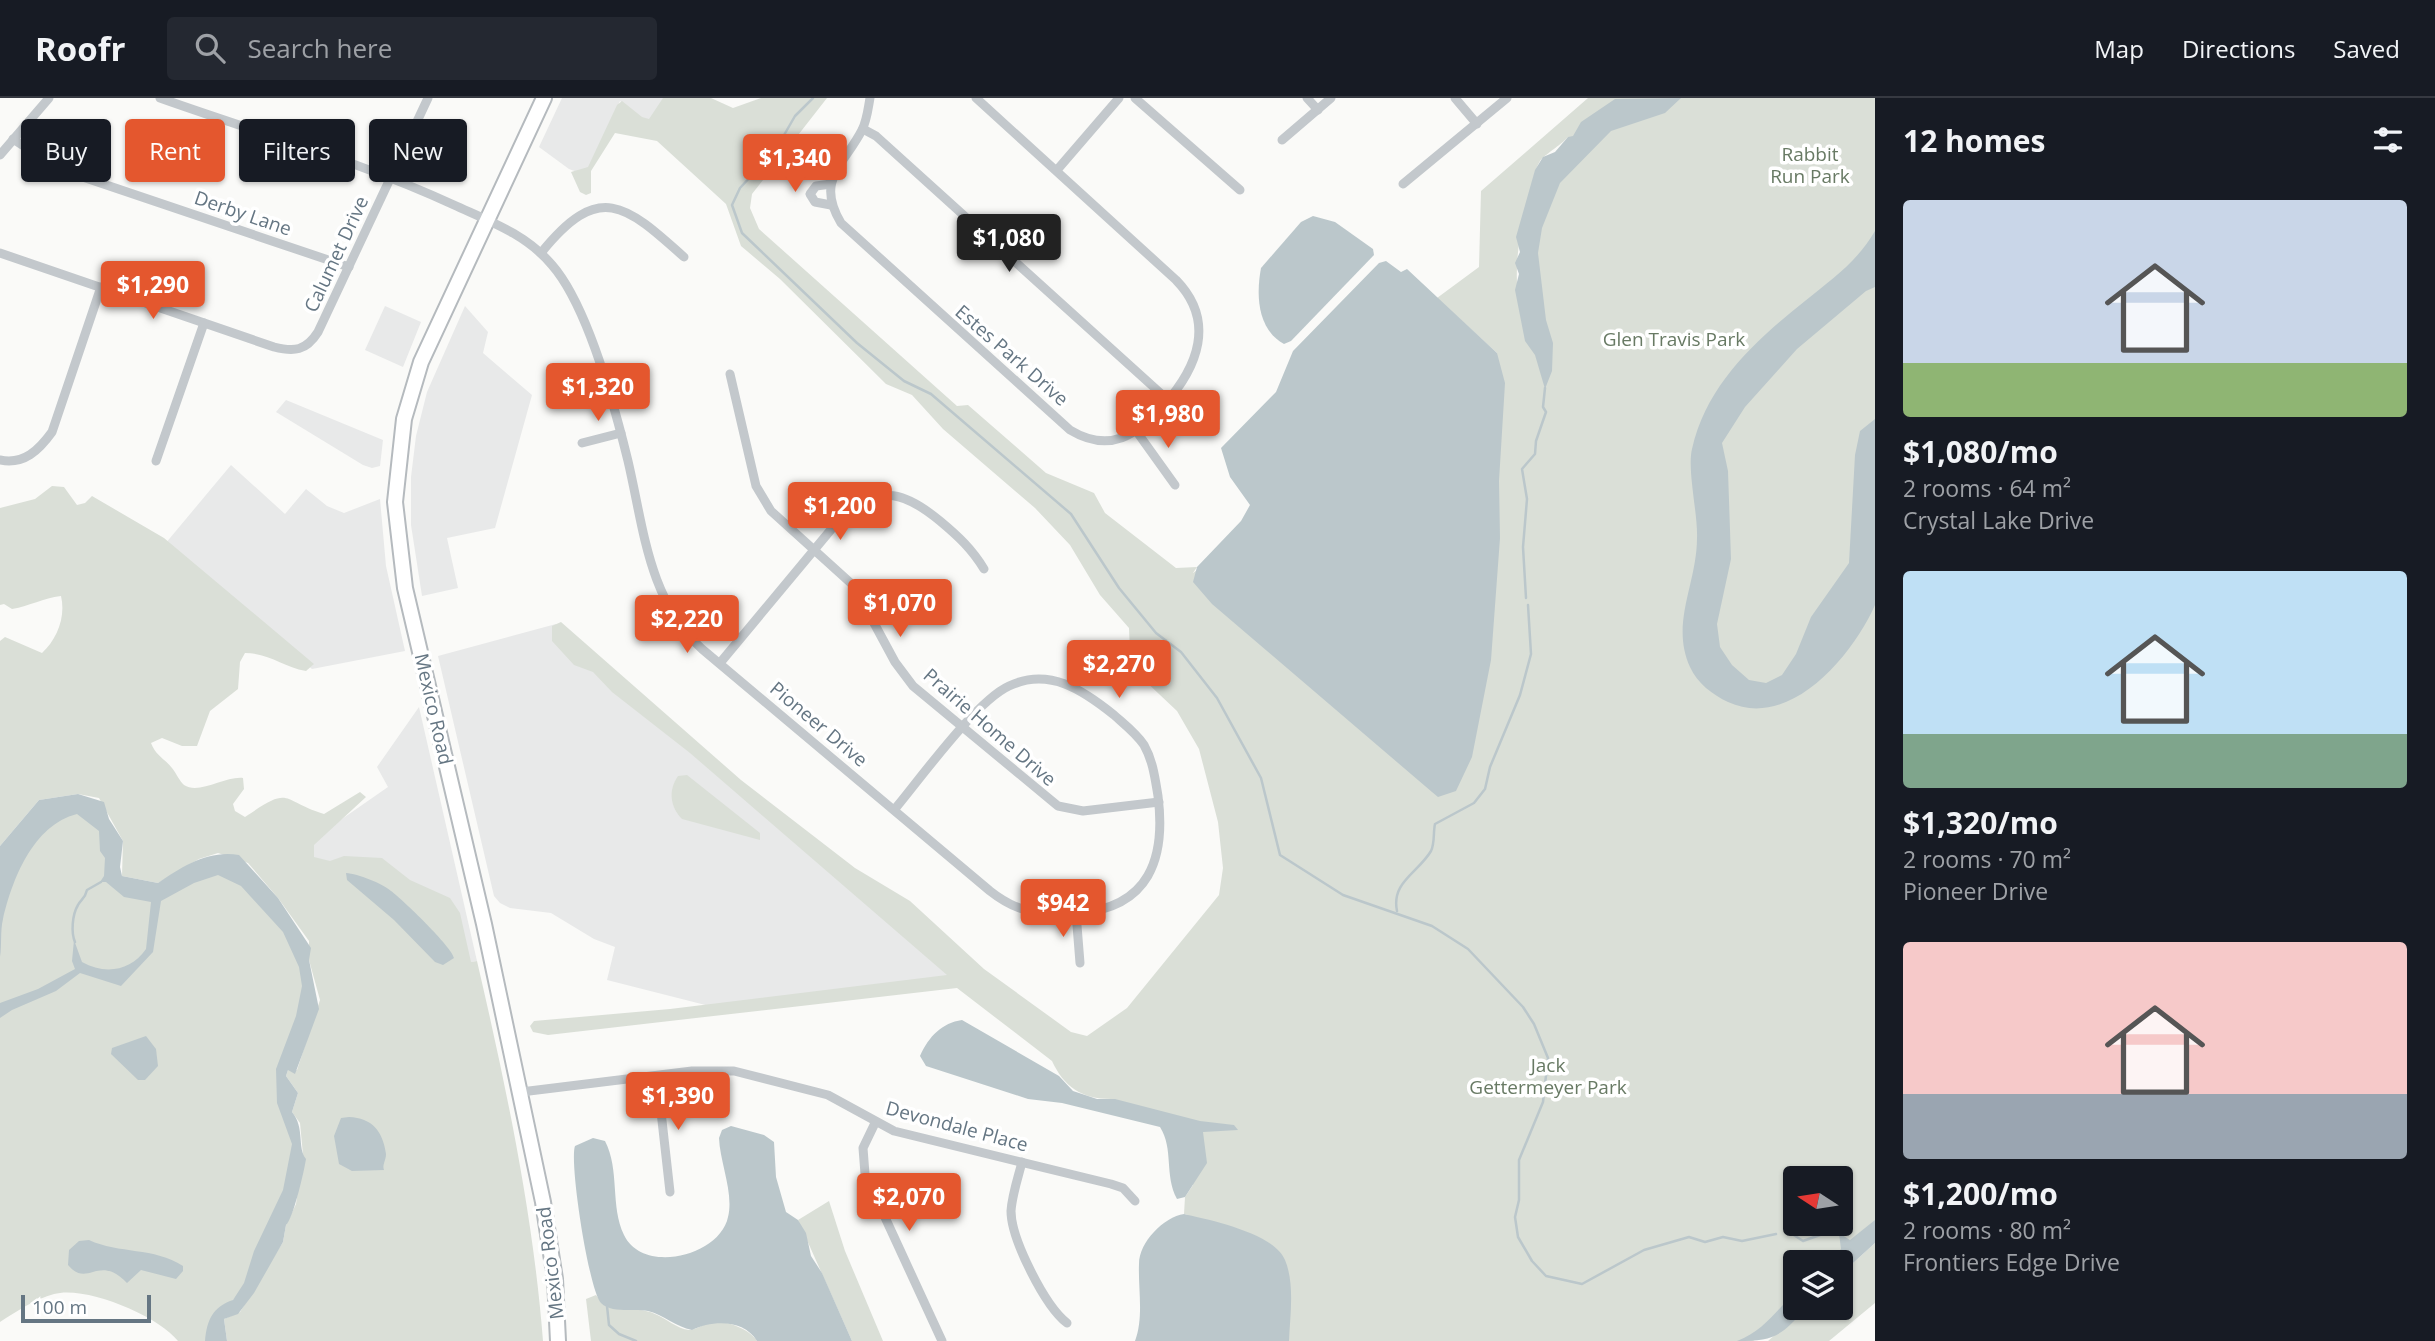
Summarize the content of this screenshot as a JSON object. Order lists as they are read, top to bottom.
{
  "streets": {
    "main road": ["Mexico Road"],
    "street": [
      "Derby Lane",
      "Calumet Drive",
      "Estes Park Drive",
      "Pioneer Drive",
      "Prairie Home Drive",
      "Devondale Place"
    ]
  },
  "crossings": [
    ["Derby Lane", "Calumet Drive"],
    ["Mexico Road", "Pioneer Drive"],
    ["Mexico Road", "Devondale Place"],
    ["Pioneer Drive", "Prairie Home Drive"]
  ],
  "parks": ["Rabbit Run Park", "Glen Travis Park", "Jack Gettermeyer Park"],
  "scale_bar": "100 m",
  "north": "left",
  "page": {
    "header": "Roofr",
    "search": "Search here",
    "nav": ["Map", "Directions", "Saved"],
    "heading": "12 homes",
    "chip": [
      "Buy",
      "Rent",
      "Filters",
      "New"
    ],
    "price": [
      "$1,340",
      "$1,080",
      "$1,290",
      "$1,320",
      "$1,980",
      "$1,200",
      "$1,070",
      "$2,220",
      "$2,270",
      "$942",
      "$1,390",
      "$2,070"
    ],
    "list": [
      {
        "name": "$1,080/mo",
        "note": "2 rooms · 64 m² · Crystal Lake Drive"
      },
      {
        "name": "$1,320/mo",
        "note": "2 rooms · 70 m² · Pioneer Drive"
      },
      {
        "name": "$1,200/mo",
        "note": "2 rooms · 80 m² · Frontiers Edge Drive"
      }
    ],
    "scale": "100 m"
  }
}
